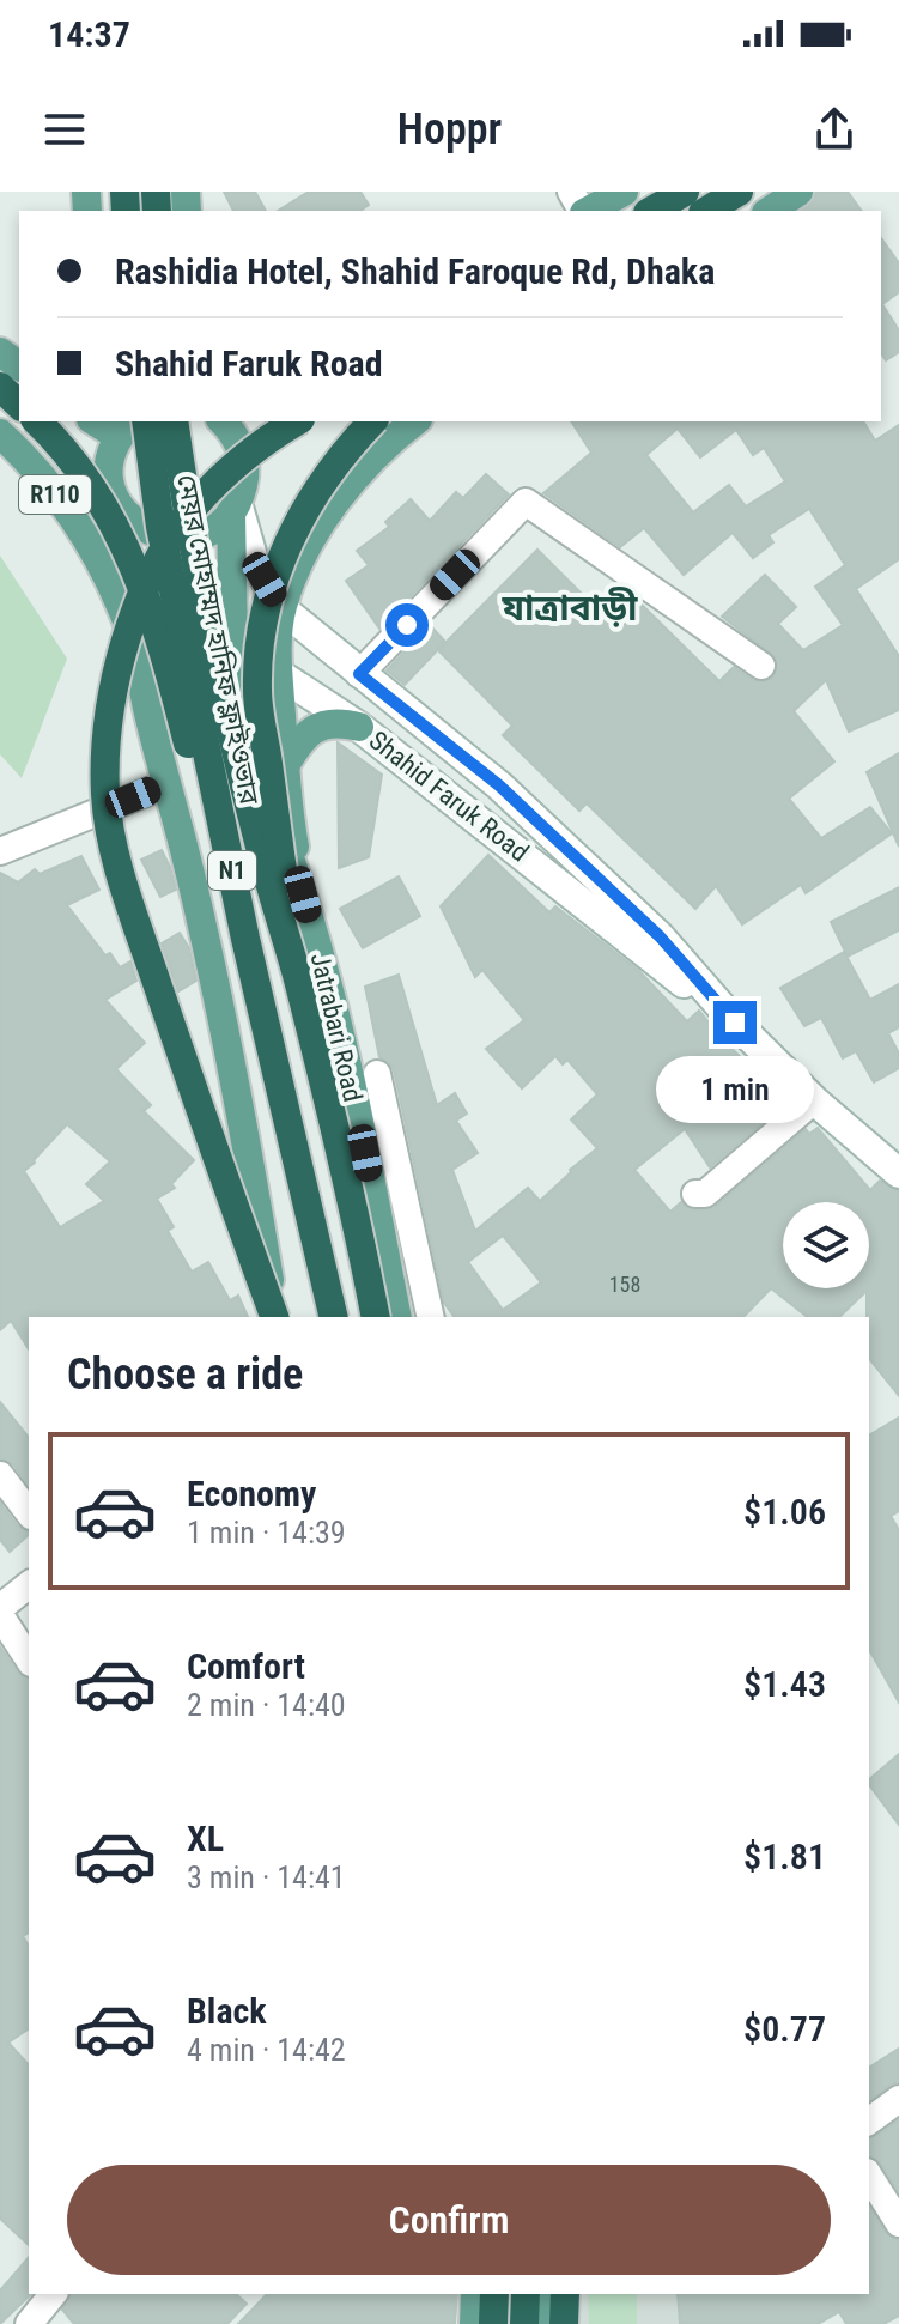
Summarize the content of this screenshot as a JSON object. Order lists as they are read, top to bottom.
{
  "streets": {
    "highway": ["মেয়র মোহাম্মদ হানিফ ফ্লাইওভার", "N1"],
    "main road": ["R110", "Shahid Faruk Road", "Jatrabari Road"]
  },
  "crossings": [
    ["Shahid Faruk Road", "Jatrabari Road"]
  ],
  "districts": ["যাত্রাবাড়ী"],
  "house_numbers": ["158"],
  "page": {
    "status": "14:37",
    "header": "Hoppr",
    "banner": ["Rashidia Hotel, Shahid Faroque Rd, Dhaka", "Shahid Faruk Road"],
    "bubble": "1 min",
    "heading": "Choose a ride",
    "list": [
      {
        "name": "Economy",
        "note": "1 min · 14:39",
        "value": "$1.06"
      },
      {
        "name": "Comfort",
        "note": "2 min · 14:40",
        "value": "$1.43"
      },
      {
        "name": "XL",
        "note": "3 min · 14:41",
        "value": "$1.81"
      },
      {
        "name": "Black",
        "note": "4 min · 14:42",
        "value": "$0.77"
      }
    ],
    "buttons": "Confirm"
  }
}
